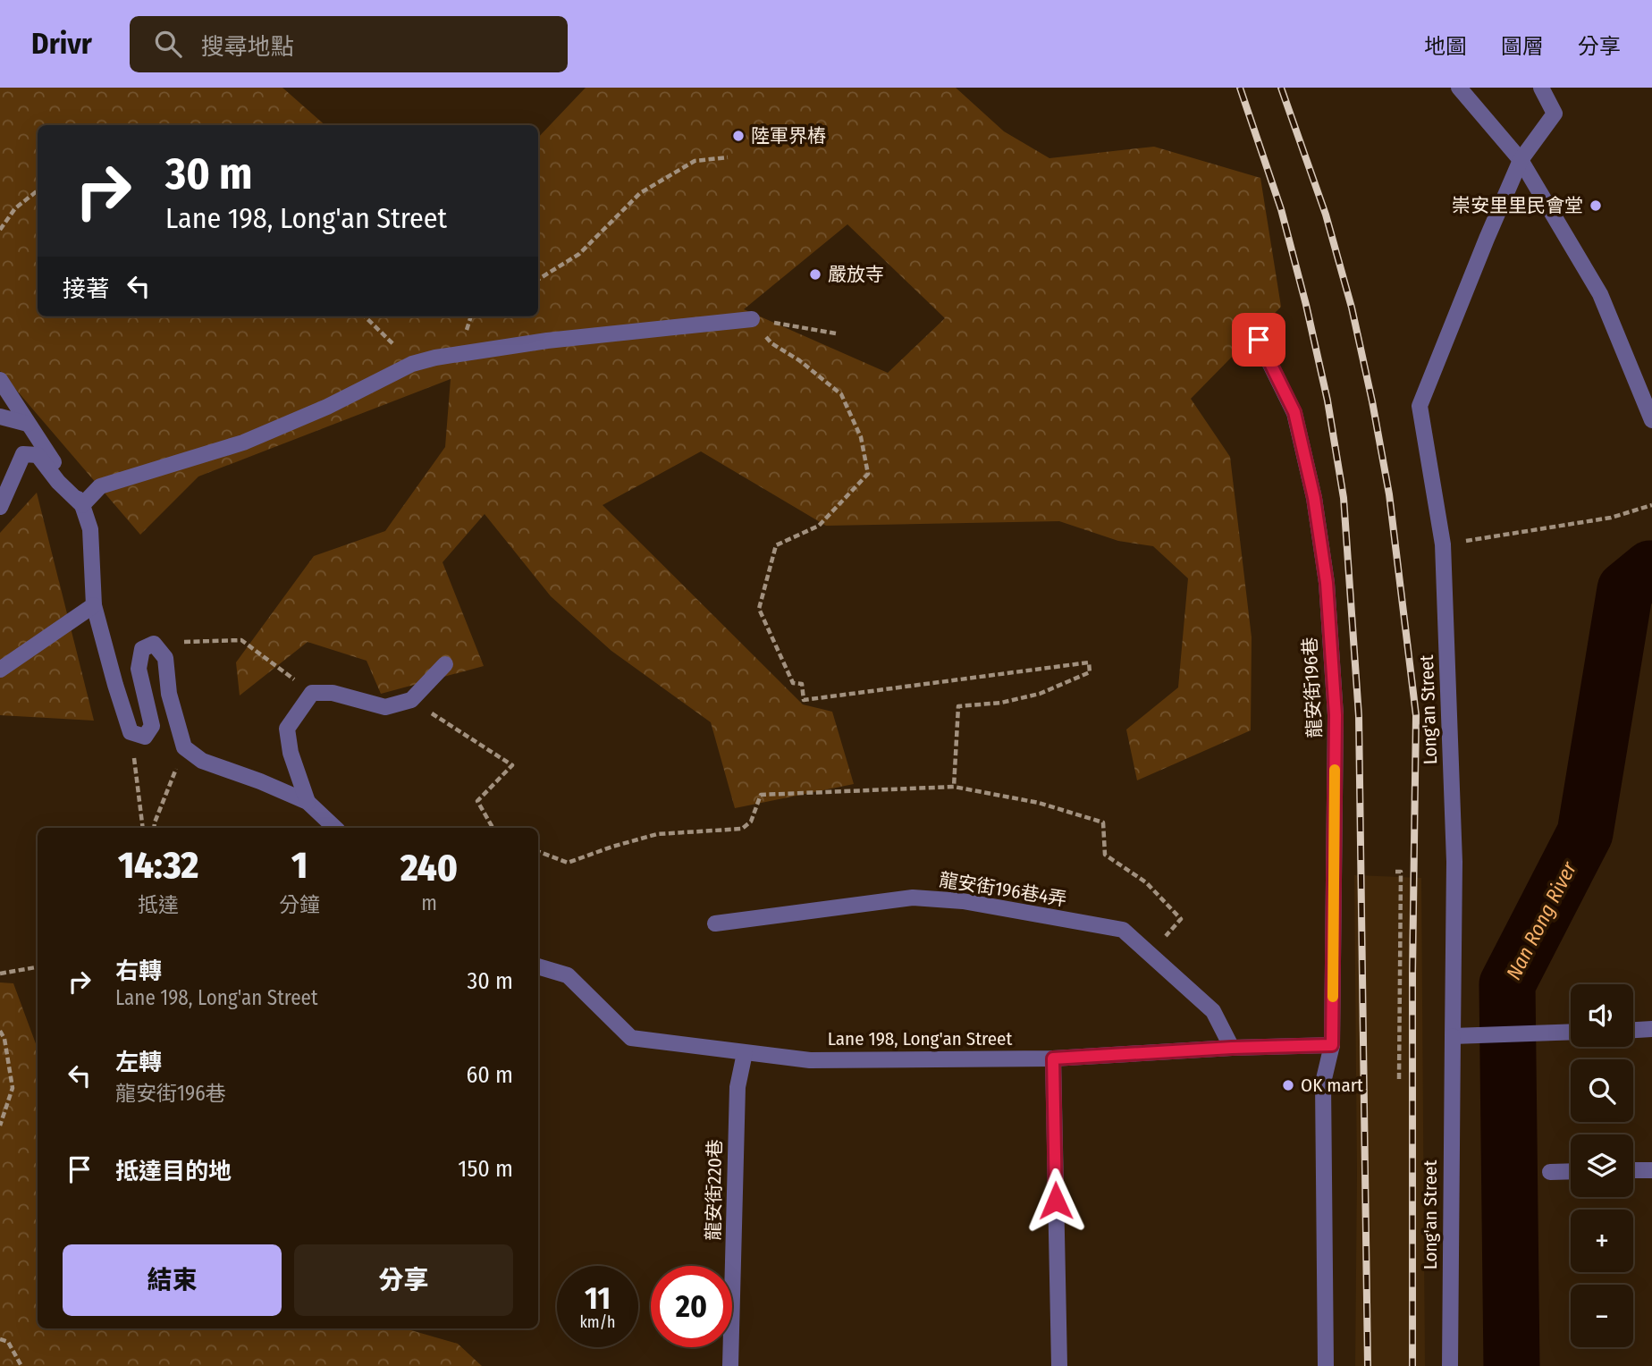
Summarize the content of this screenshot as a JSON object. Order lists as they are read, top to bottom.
{
  "streets": {
    "street": [
      "龍安街196巷",
      "Long'an Street",
      "龍安街196巷4弄",
      "Lane 198, Long'an Street",
      "龍安街220巷"
    ]
  },
  "crossings": [
    ["龍安街196巷", "Lane 198, Long'an Street"],
    ["龍安街196巷4弄", "Lane 198, Long'an Street"],
    ["Lane 198, Long'an Street", "龍安街220巷"]
  ],
  "water": ["Nan Rong River"],
  "places": [
    "陸軍界樁",
    "崇安里里民會堂",
    "嚴放寺",
    "OK mart"
  ],
  "page": {
    "header": "Drivr",
    "search": "搜尋地點",
    "nav": ["地圖", "圖層", "分享"],
    "turn": ["30 m", "Lane 198, Long'an Street"],
    "then": "接著",
    "eta": [
      "14:32",
      "抵達",
      "1",
      "分鐘",
      "240",
      "m"
    ],
    "list": [
      {
        "name": "右轉",
        "note": "Lane 198, Long'an Street",
        "value": "30 m"
      },
      {
        "name": "左轉",
        "note": "龍安街196巷",
        "value": "60 m"
      },
      {
        "name": "抵達目的地",
        "value": "150 m"
      }
    ],
    "map_buttons": ["+", "−"],
    "buttons": ["結束", "分享"],
    "speed": "11 km/h",
    "limit": "20"
  }
}
